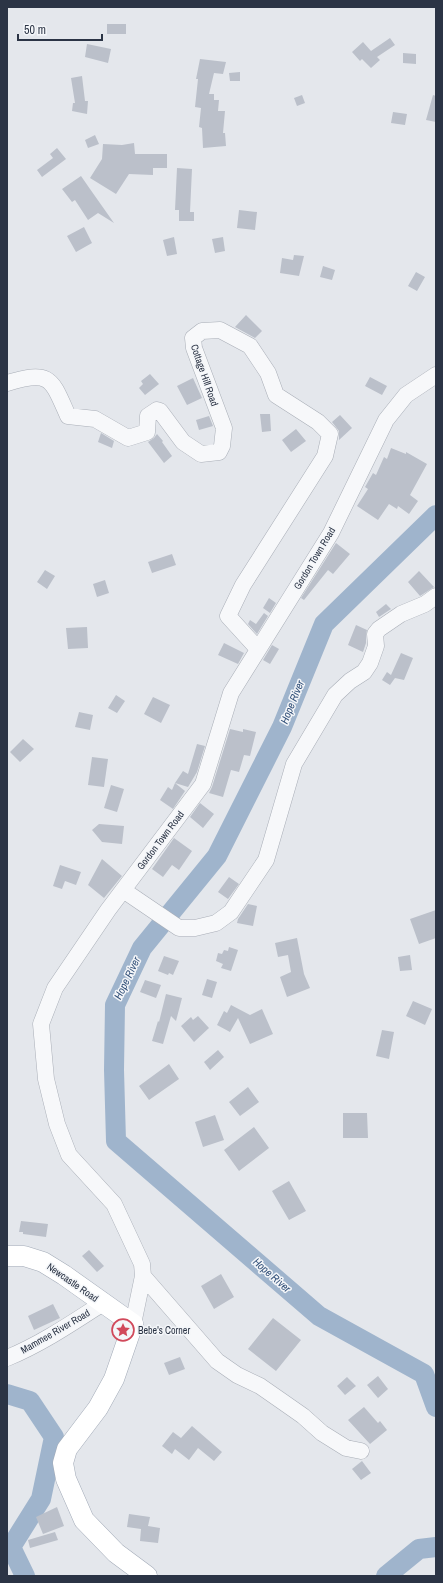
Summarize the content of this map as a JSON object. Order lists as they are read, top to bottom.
{
  "streets": {
    "main road": ["Newcastle Road"],
    "street": ["Cottage Hill Road", "Gordon Town Road", "Mammee River Road"]
  },
  "crossings": [
    ["Cottage Hill Road", "Gordon Town Road"],
    ["Gordon Town Road", "Newcastle Road"],
    ["Newcastle Road", "Mammee River Road"]
  ],
  "water": ["Hope River"],
  "places": {
    "place": ["Bebe's Corner"]
  },
  "scale_bar": "50 m"
}
